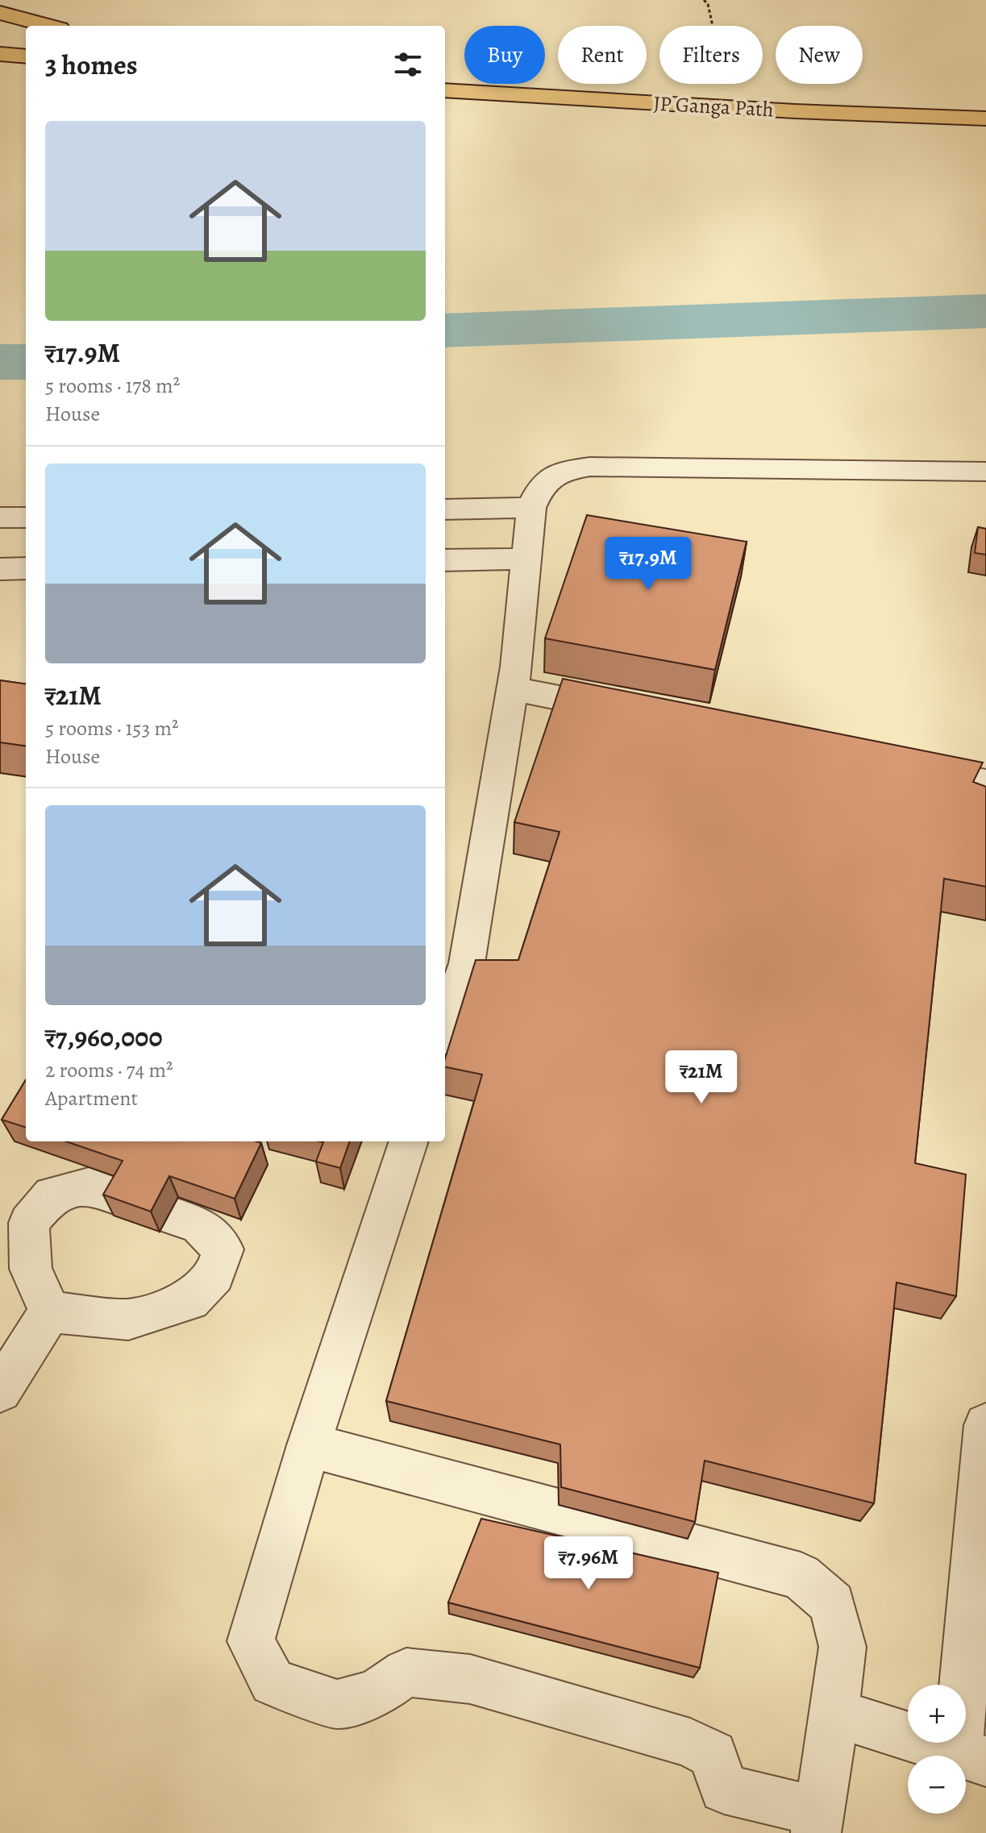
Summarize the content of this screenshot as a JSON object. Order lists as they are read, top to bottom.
{
  "streets": {
    "highway": ["JP Ganga Path"]
  },
  "page": {
    "chip": [
      "Buy",
      "Rent",
      "Filters",
      "New"
    ],
    "heading": "3 homes",
    "list": [
      {
        "name": "₹17.9M",
        "note": "5 rooms · 178 m² · House"
      },
      {
        "name": "₹21M",
        "note": "5 rooms · 153 m² · House"
      },
      {
        "name": "₹7,960,000",
        "note": "2 rooms · 74 m² · Apartment"
      }
    ],
    "price": ["₹17.9M", "₹21M", "₹7.96M"],
    "map_buttons": ["+", "−"]
  }
}
